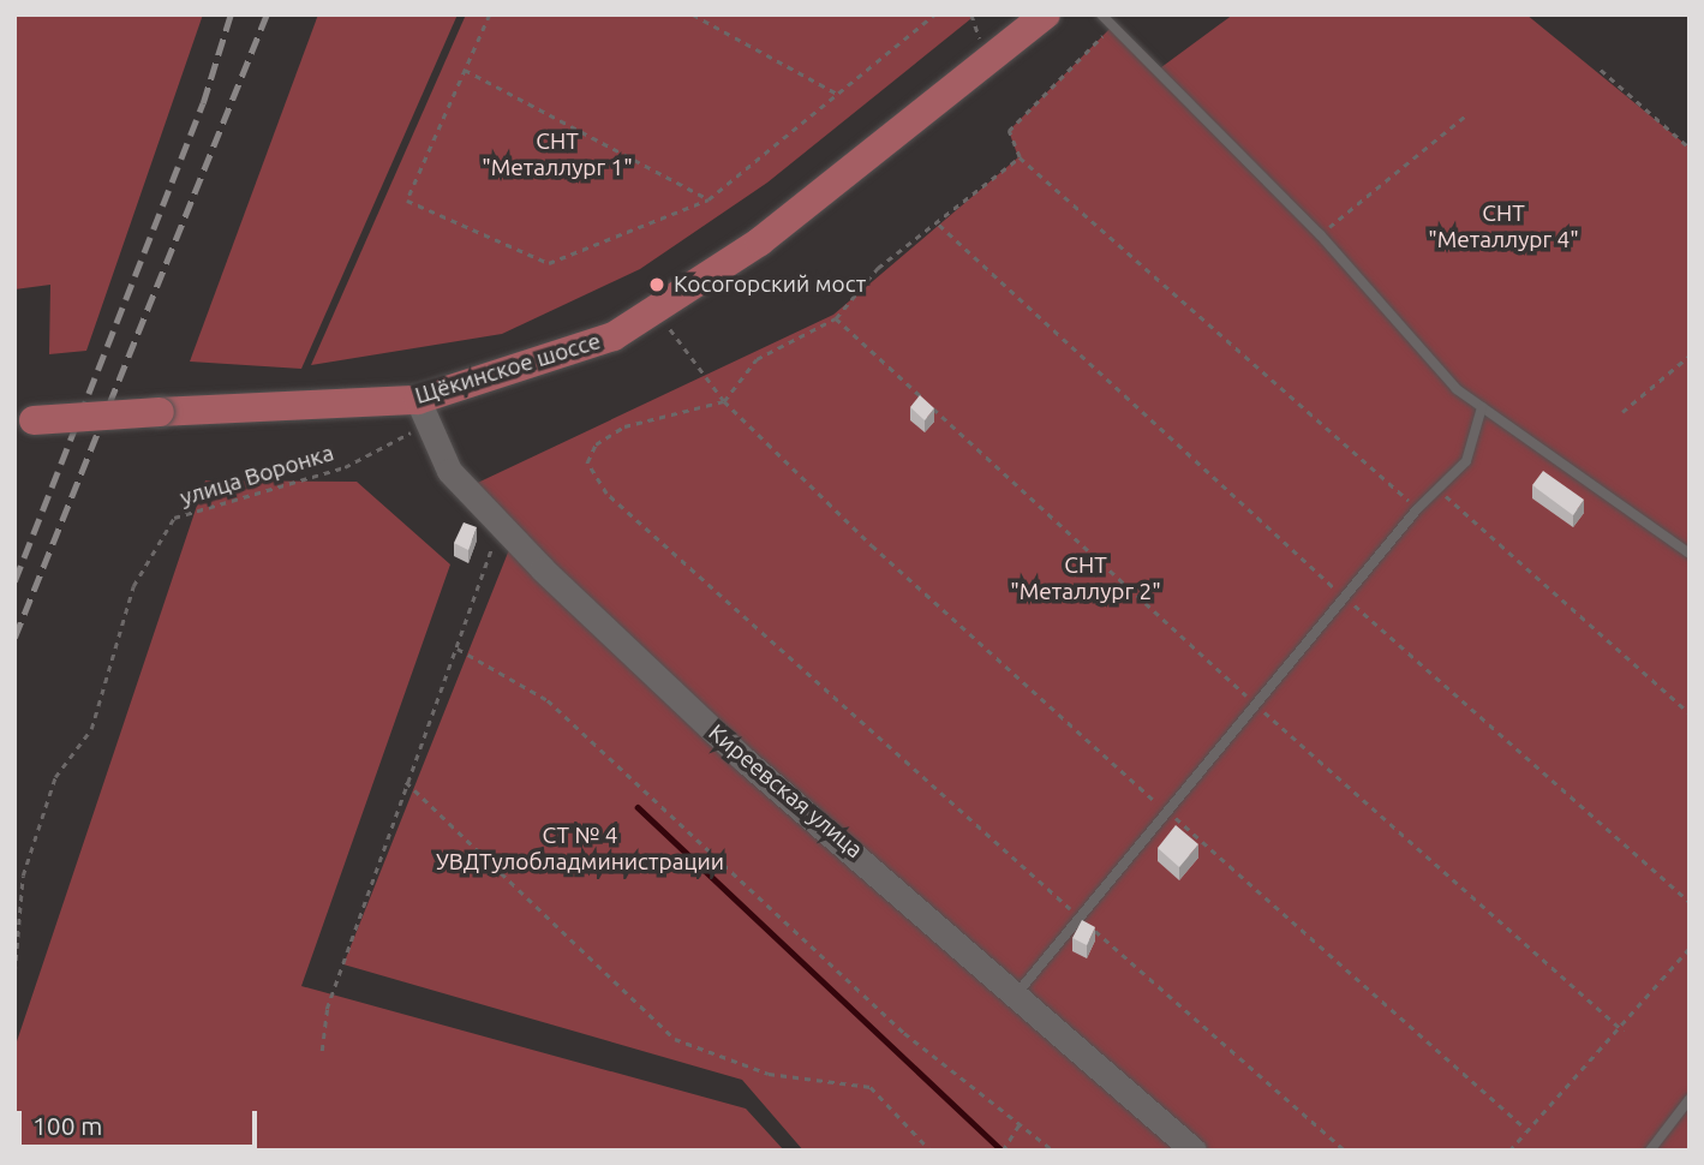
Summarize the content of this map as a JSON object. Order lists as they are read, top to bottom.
{
  "streets": {
    "main road": ["Щёкинское шоссе"],
    "street": ["Киреевская улица"],
    "path": ["улица Воронка"]
  },
  "crossings": [
    ["Щёкинское шоссе", "улица Воронка"],
    ["Щёкинское шоссе", "Киреевская улица"],
    ["улица Воронка", "Киреевская улица"]
  ],
  "parks": [
    "СНТ \"Металлург 1\"",
    "СНТ \"Металлург 4\"",
    "СНТ \"Металлург 2\"",
    "СТ № 4 УВДТулобладминистрации"
  ],
  "places": ["Косогорский мост"],
  "scale_bar": "100 m"
}
